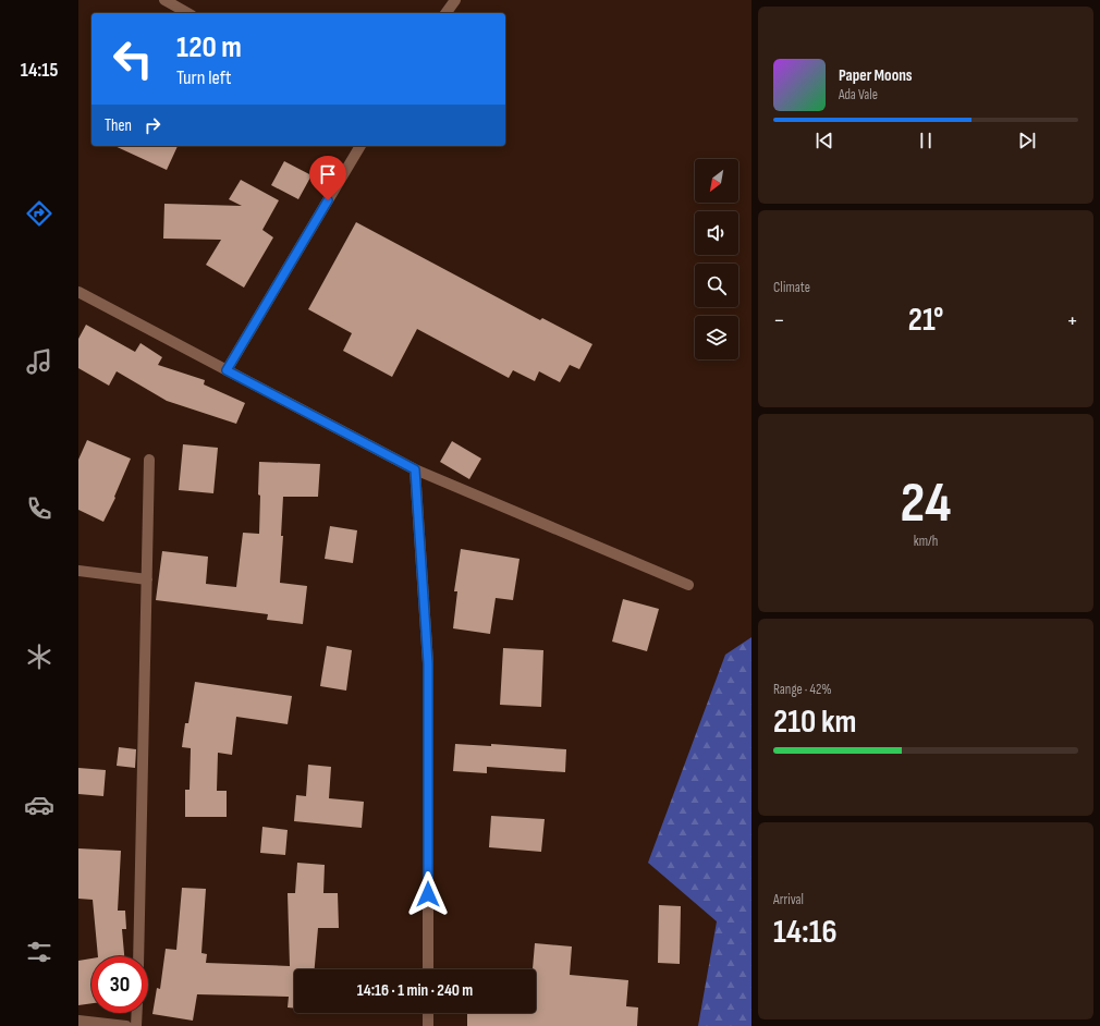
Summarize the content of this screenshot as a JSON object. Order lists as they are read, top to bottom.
{
  "north": "bottom left",
  "page": {
    "tabs": "14:15",
    "turn": ["120 m", "Turn left"],
    "song": ["Paper Moons", "Ada Vale"],
    "then": "Then",
    "tile": [
      "Climate",
      ["24", "km/h"],
      ["Range · 42%", "210 km"],
      ["Arrival", "14:16"]
    ],
    "heat": ["−", "21°", "+"],
    "limit": "30",
    "trip": "14:16 · 1 min · 240 m"
  }
}
